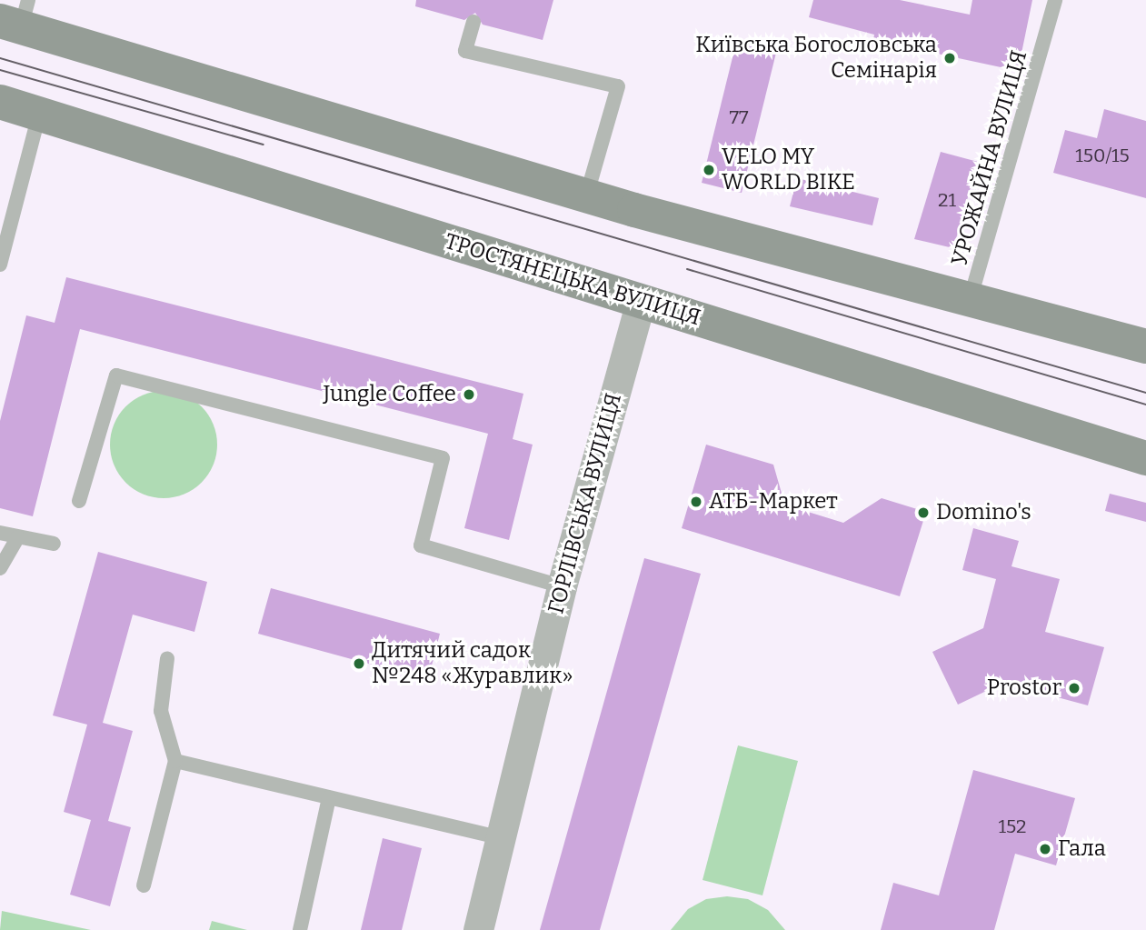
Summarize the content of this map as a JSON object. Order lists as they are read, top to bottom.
{
  "streets": {
    "main road": ["ТРОСТЯНЕЦЬКА ВУЛИЦЯ"],
    "street": ["ГОРЛІВСЬКА ВУЛИЦЯ"],
    "lane": ["УРОЖАЙНА ВУЛИЦЯ"]
  },
  "crossings": [
    ["ТРОСТЯНЕЦЬКА ВУЛИЦЯ", "ГОРЛІВСЬКА ВУЛИЦЯ"]
  ],
  "places": [
    "Київська Богословська Семінарія",
    "VELO MY WORLD BIKE",
    "Jungle Coffee",
    "АТБ-Маркет",
    "Domino's",
    "Дитячий садок №248 «Журавлик»",
    "Prostor",
    "Гала"
  ],
  "house_numbers": [
    "77",
    "150/15",
    "21",
    "152"
  ]
}
